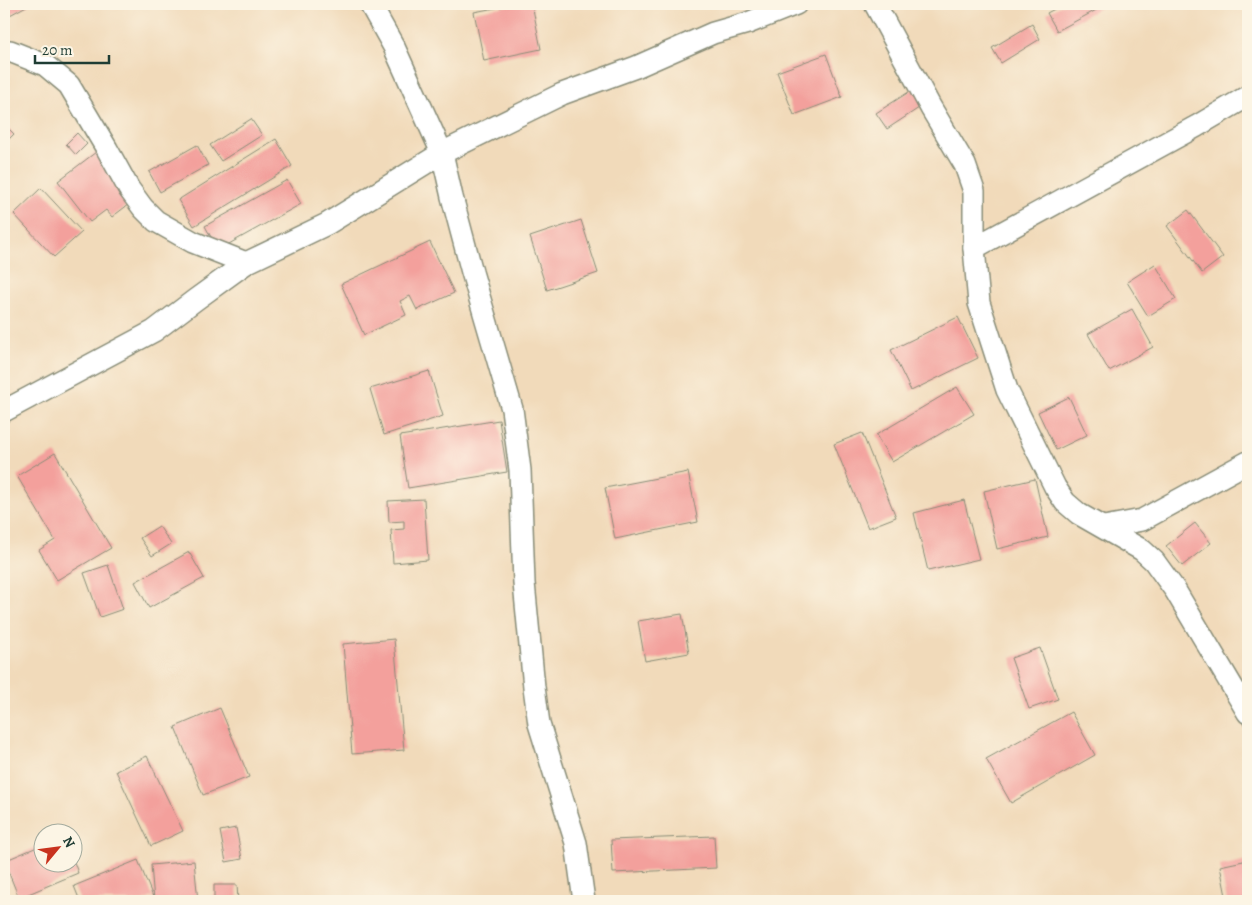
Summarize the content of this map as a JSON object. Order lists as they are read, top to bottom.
{
  "scale_bar": "20 m",
  "north": "top right"
}
